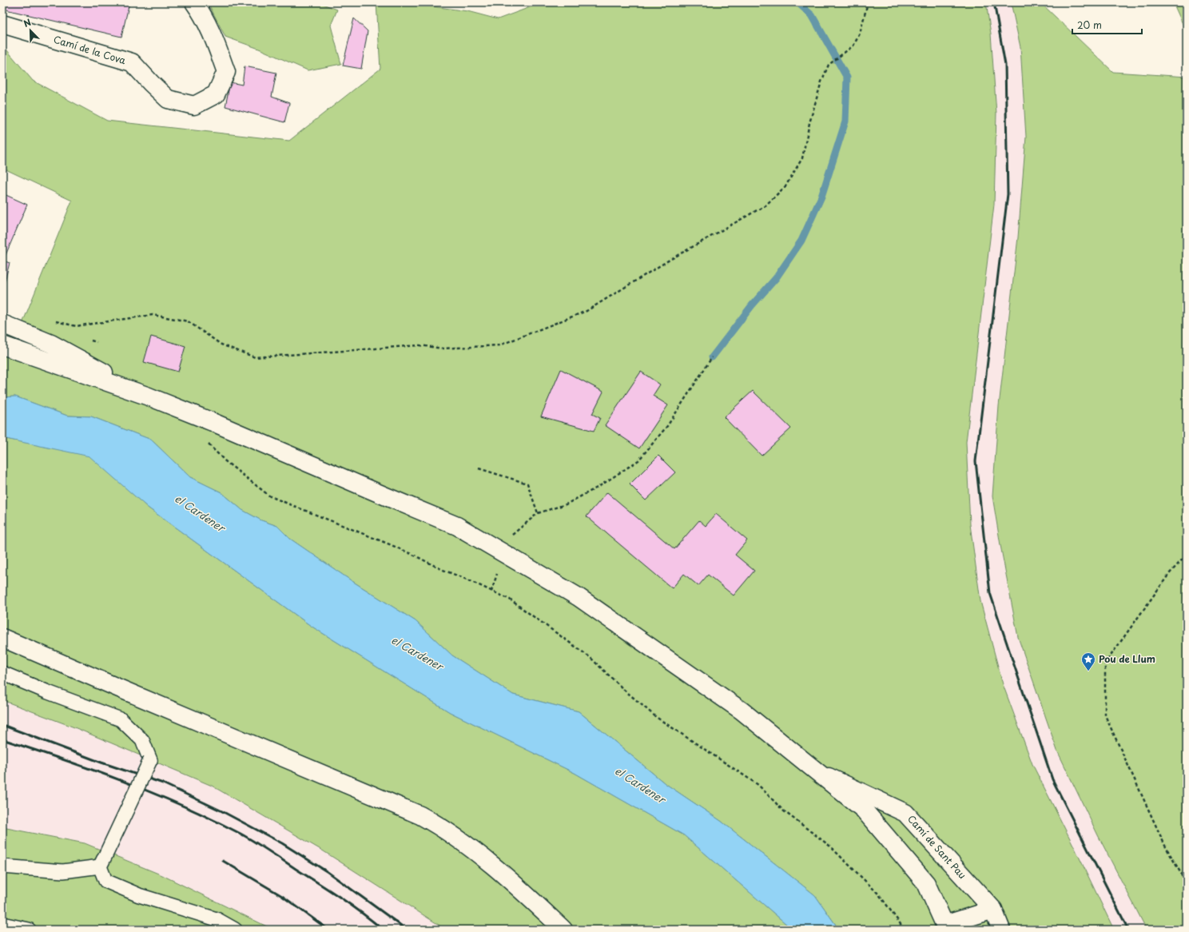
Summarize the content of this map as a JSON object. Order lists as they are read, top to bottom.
{
  "streets": {
    "main road": ["Camí de la Cova", "Camí de Sant Pau"]
  },
  "water": ["el Cardener"],
  "places": {
    "place": ["Pou de Llum"]
  },
  "scale_bar": "20 m",
  "north": "top left"
}
